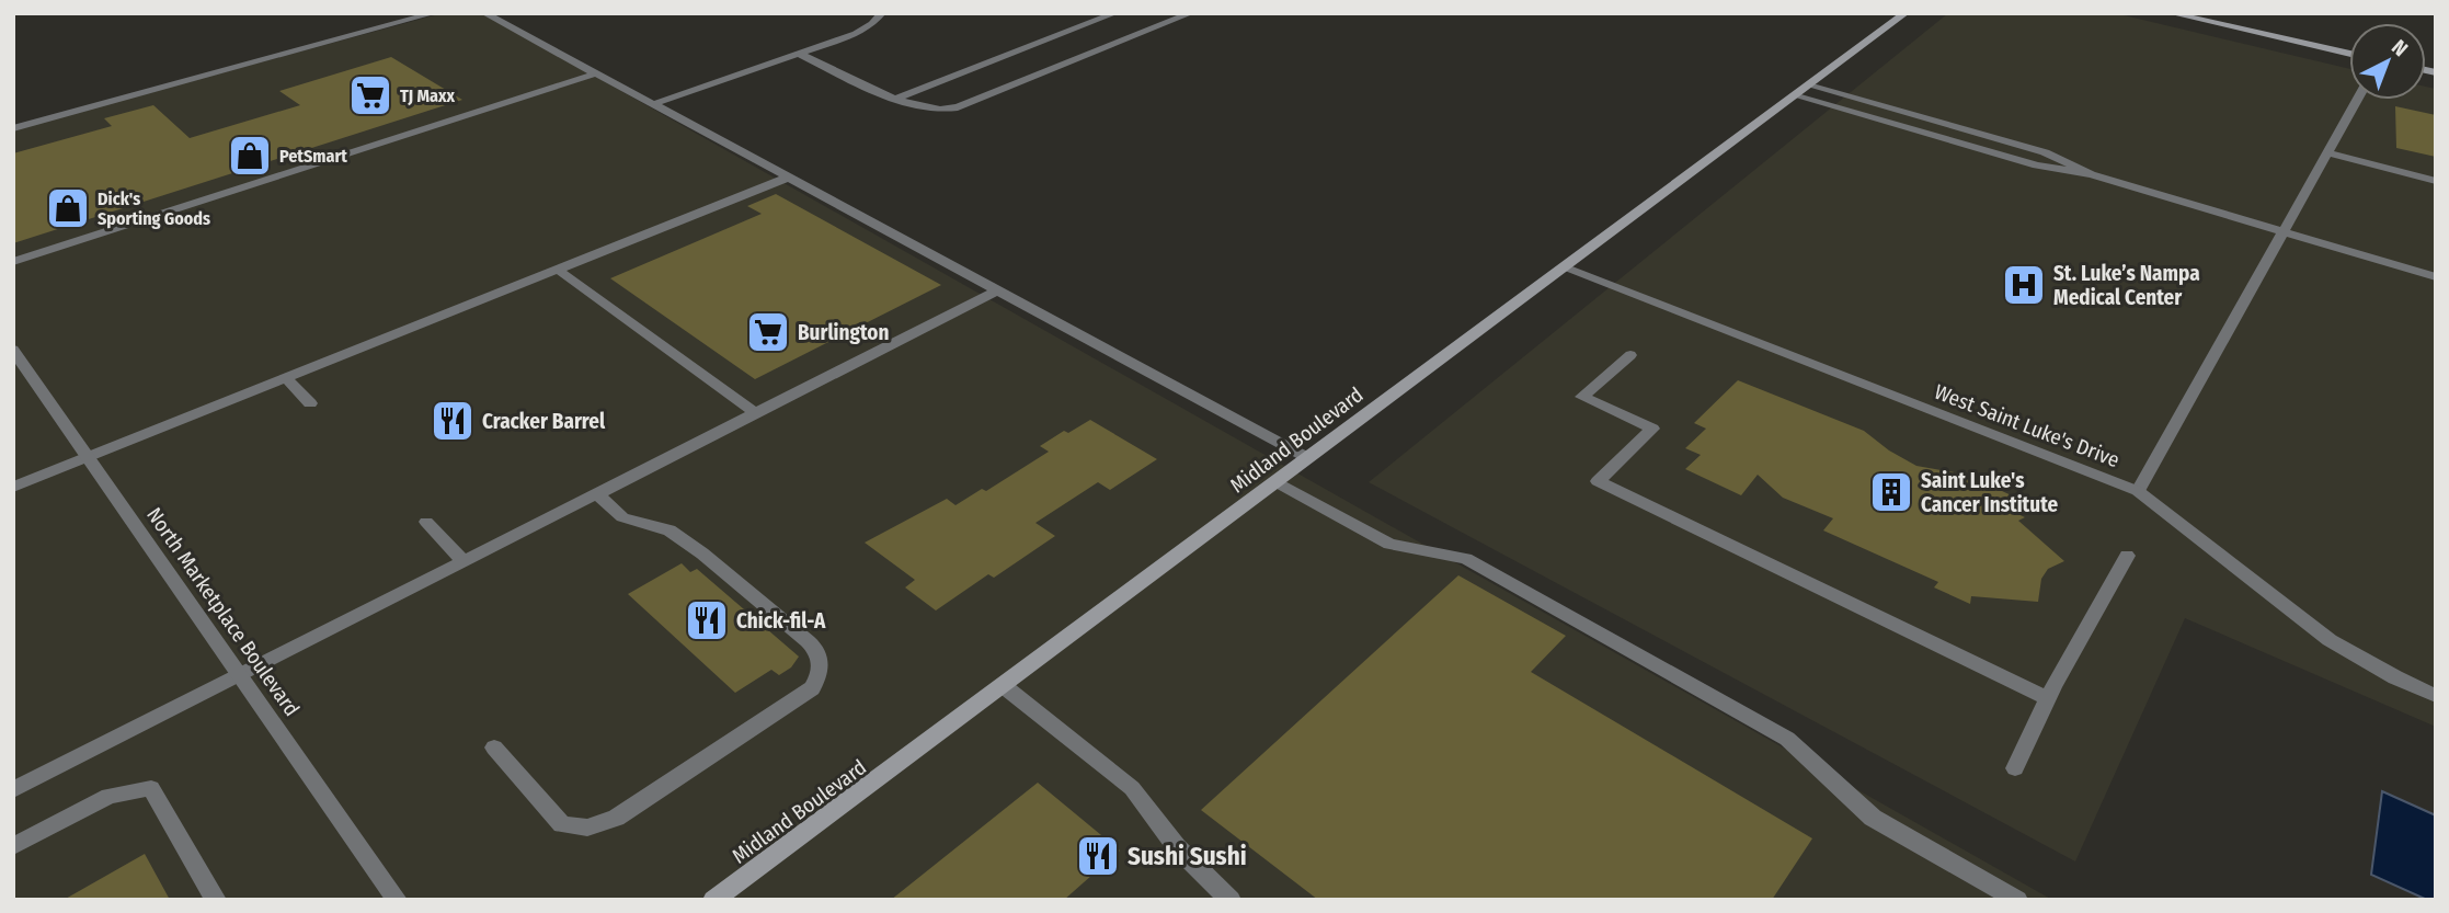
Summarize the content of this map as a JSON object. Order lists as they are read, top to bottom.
{
  "streets": {
    "main road": ["Midland Boulevard"],
    "street": ["West Saint Luke's Drive", "North Marketplace Boulevard"]
  },
  "crossings": [
    ["West Saint Luke's Drive", "Midland Boulevard"]
  ],
  "places": {
    "supermarket": ["TJ Maxx", "Burlington"],
    "shop": ["PetSmart", "Dick's Sporting Goods"],
    "hospital": ["St. Luke’s Nampa Medical Center"],
    "restaurant": ["Cracker Barrel", "Chick-fil-A", "Sushi Sushi"],
    "building": ["Saint Luke's Cancer Institute"]
  },
  "north": "top right"
}
